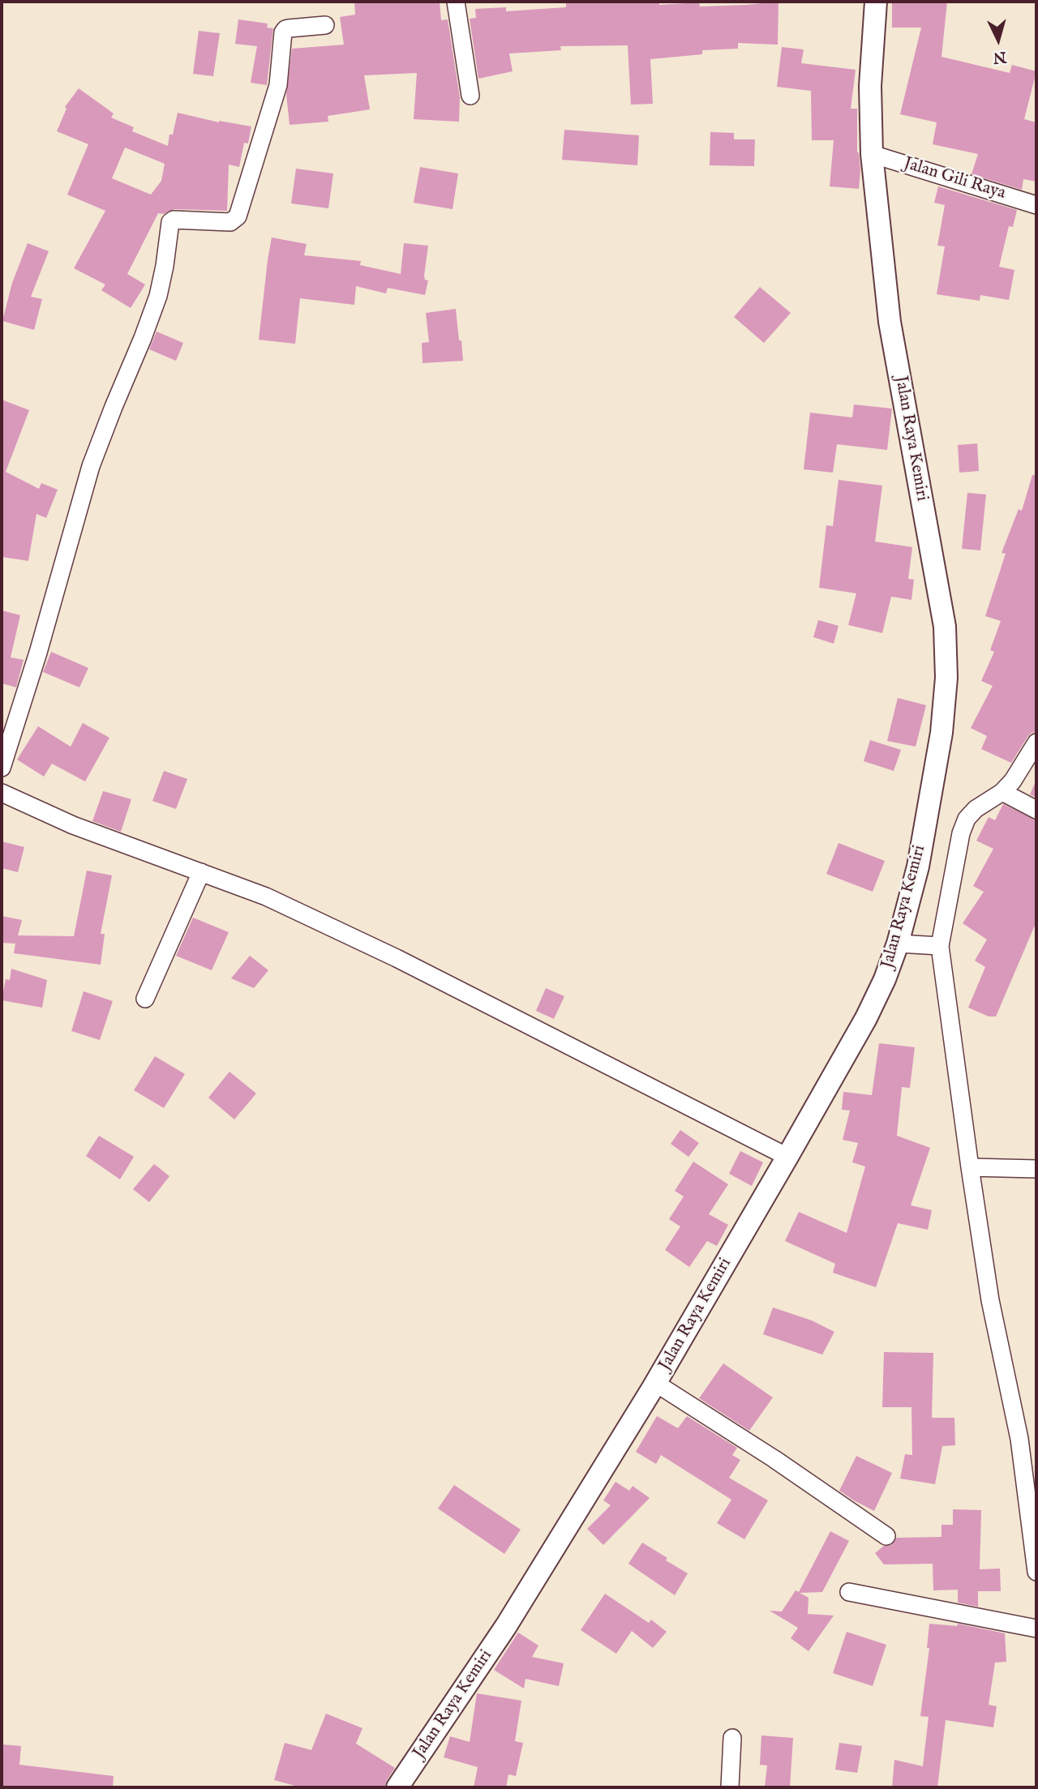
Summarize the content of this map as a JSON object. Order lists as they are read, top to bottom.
{
  "streets": {
    "street": ["Jalan Gili Raya", "Jalan Raya Kemiri"]
  },
  "crossings": [
    ["Jalan Gili Raya", "Jalan Raya Kemiri"]
  ],
  "north": "bottom"
}
